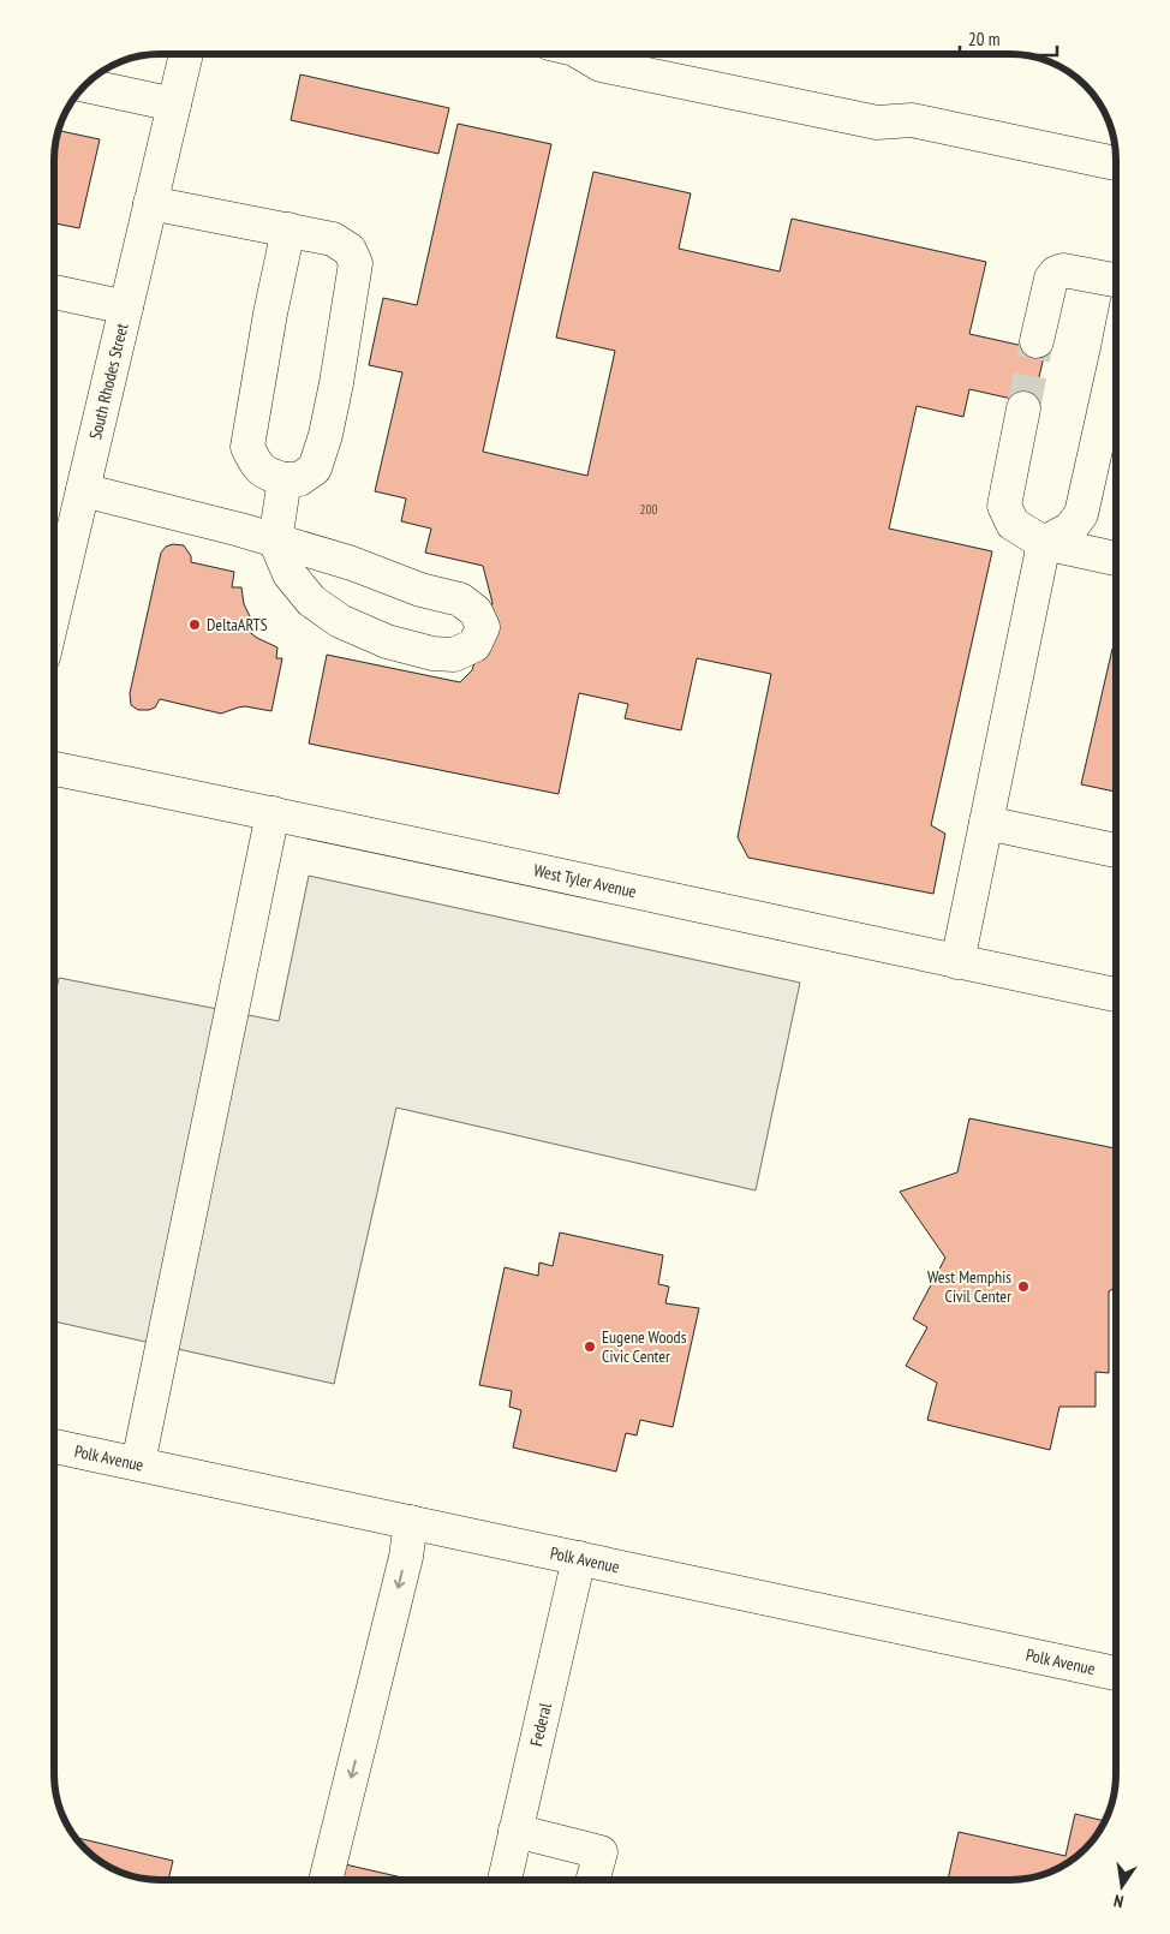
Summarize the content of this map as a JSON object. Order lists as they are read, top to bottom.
{
  "streets": {
    "street": [
      "South Rhodes Street",
      "West Tyler Avenue",
      "Polk Avenue",
      "Federal"
    ]
  },
  "crossings": [
    ["Polk Avenue", "Federal"]
  ],
  "places": ["DeltaARTS", "West Memphis Civil Center", "Eugene Woods Civic Center"],
  "house_numbers": ["200"],
  "scale_bar": "20 m",
  "north": "bottom"
}
